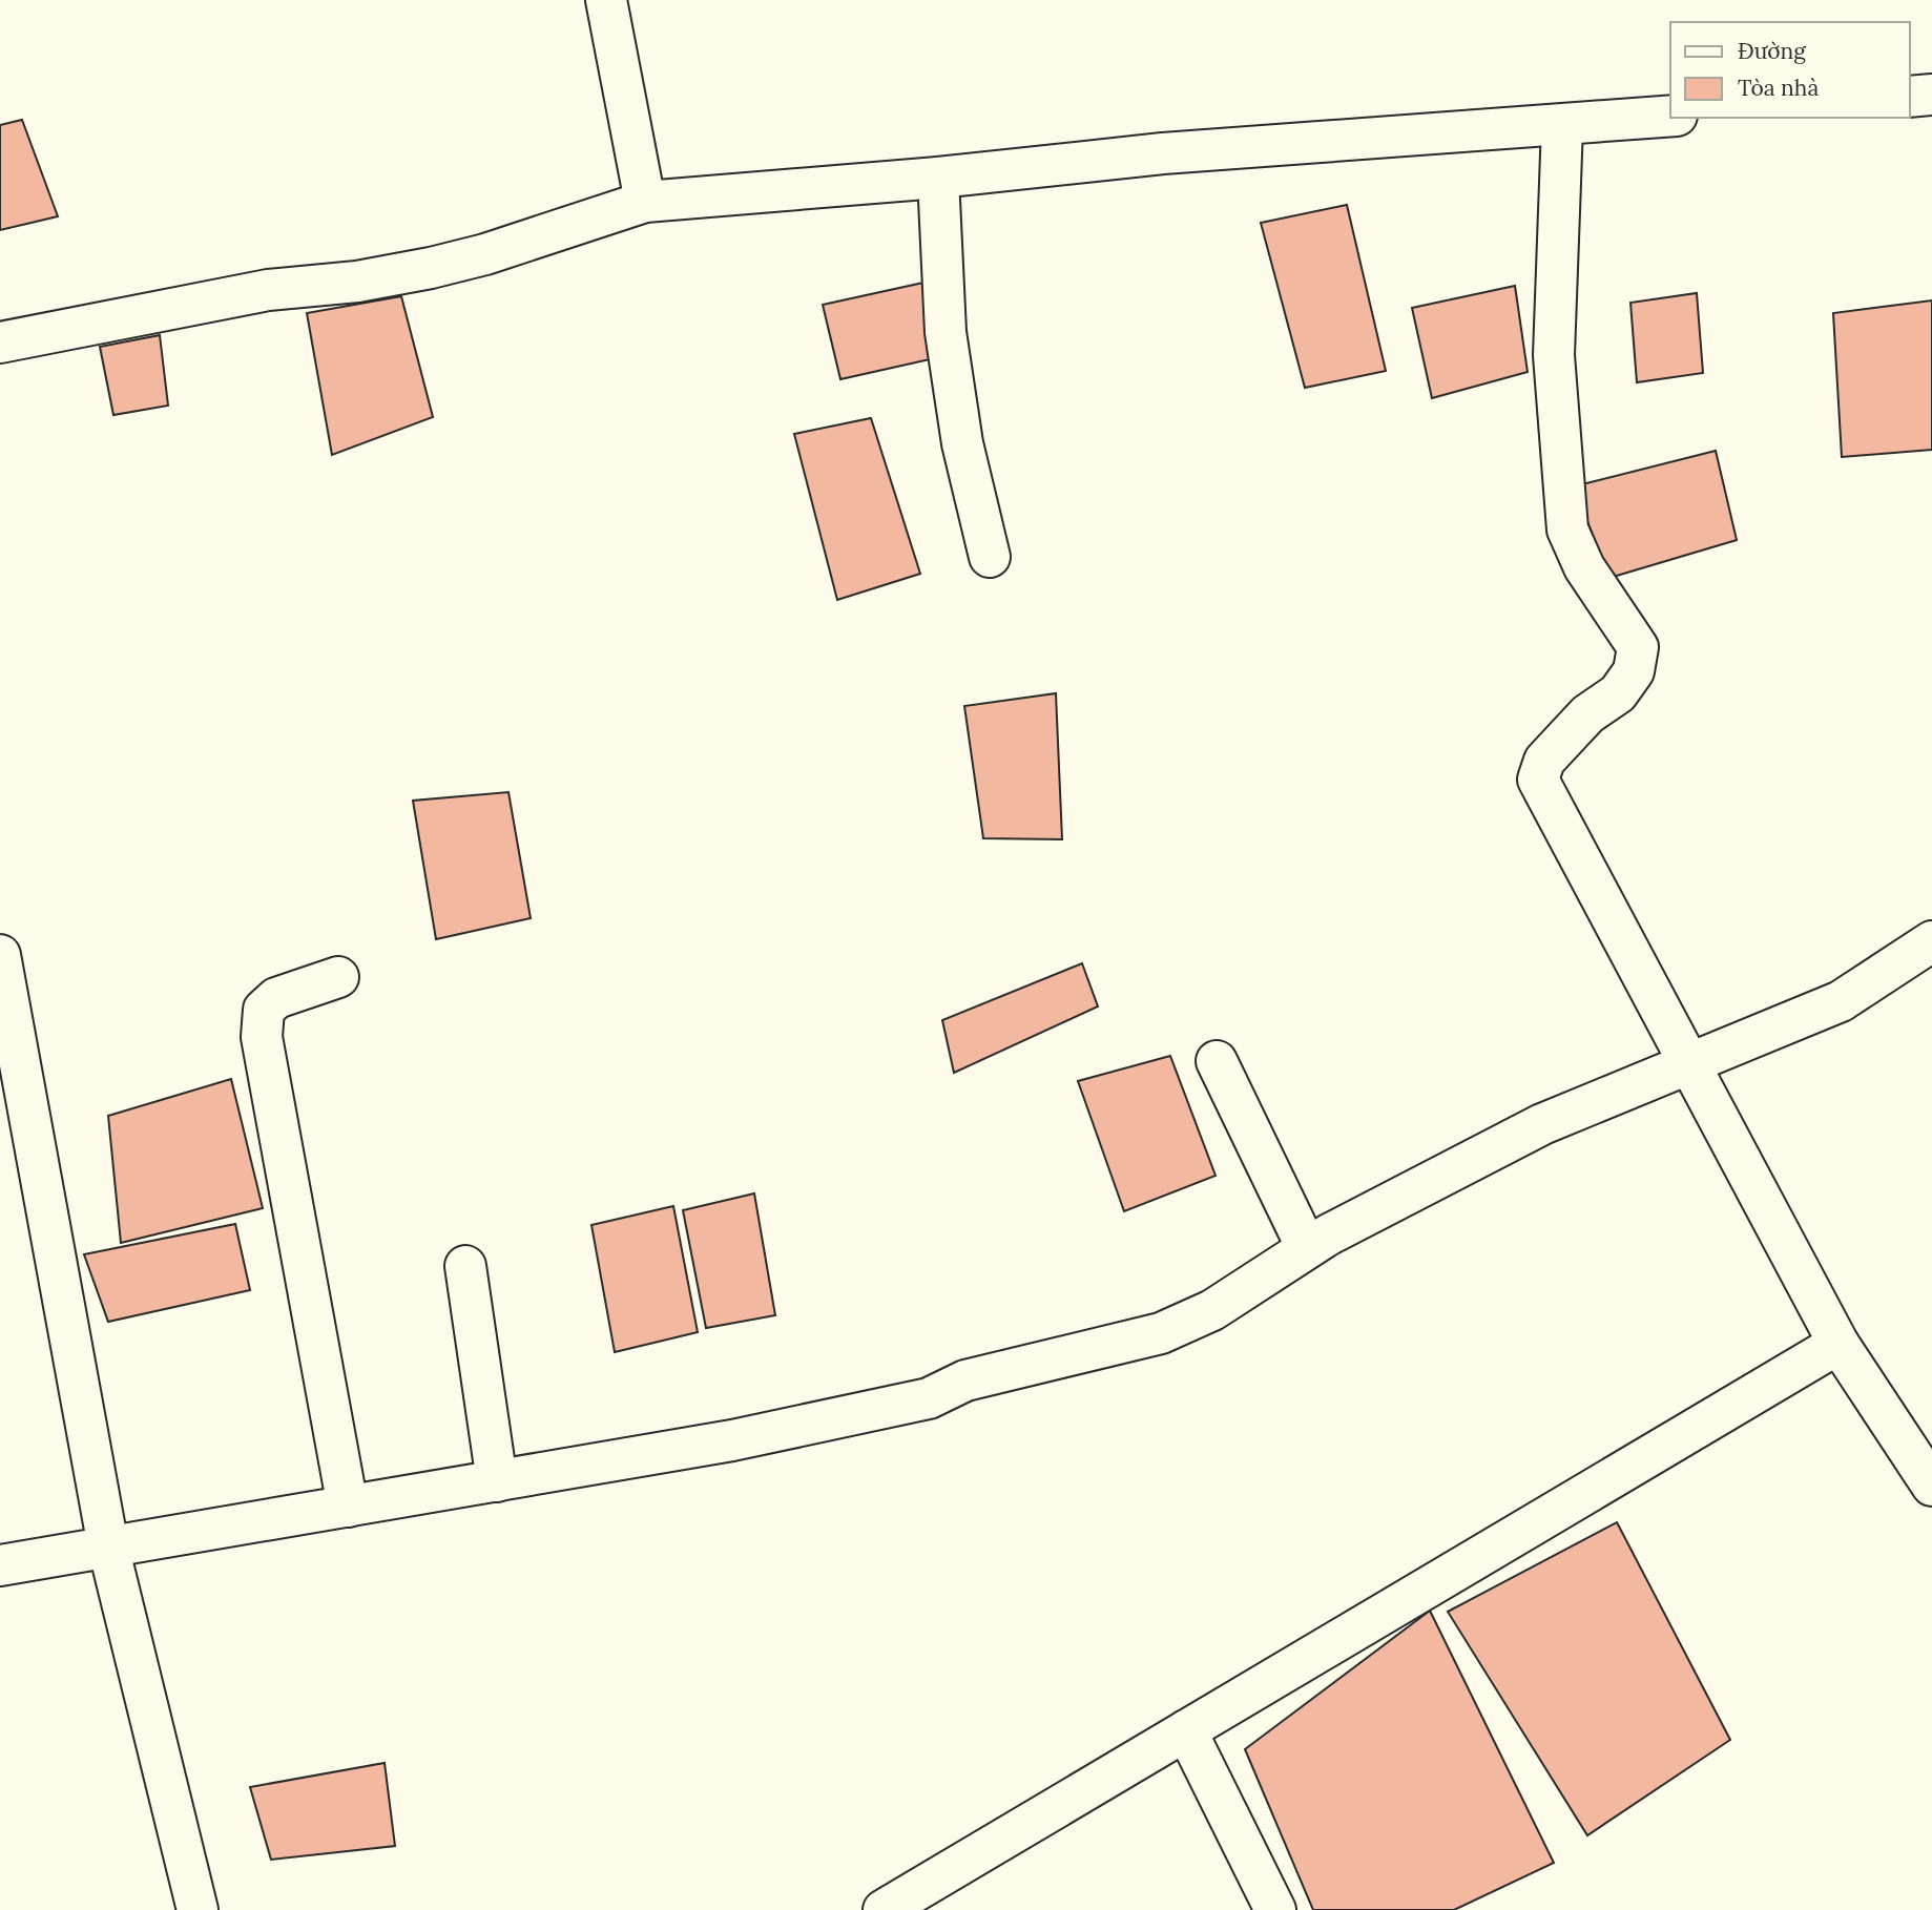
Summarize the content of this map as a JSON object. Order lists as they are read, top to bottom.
{
  "legend": ["Đường", "Tòa nhà"]
}
